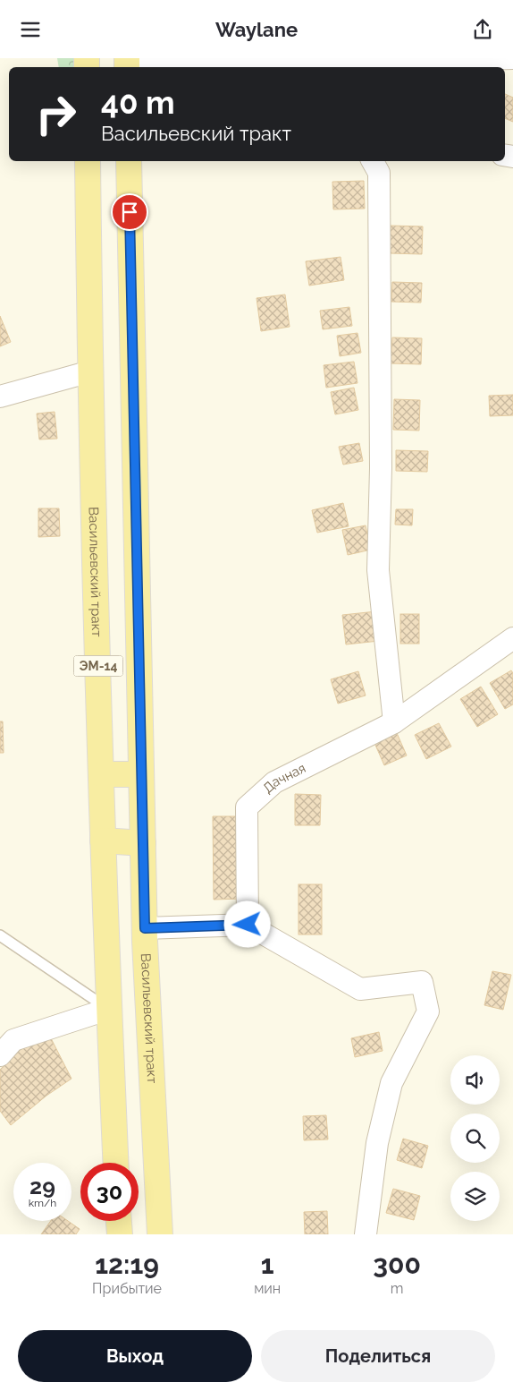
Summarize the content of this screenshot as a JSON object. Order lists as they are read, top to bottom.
{
  "streets": {
    "main road": ["Васильевский тракт", "ЭМ-14"],
    "street": ["Дачная"]
  },
  "page": {
    "header": "Waylane",
    "turn": ["40 m", "Васильевский тракт"],
    "speed": "29 km/h",
    "limit": "30",
    "eta": [
      "12:19",
      "Прибытие",
      "1",
      "мин",
      "300",
      "m"
    ],
    "buttons": ["Выход", "Поделиться"]
  }
}
